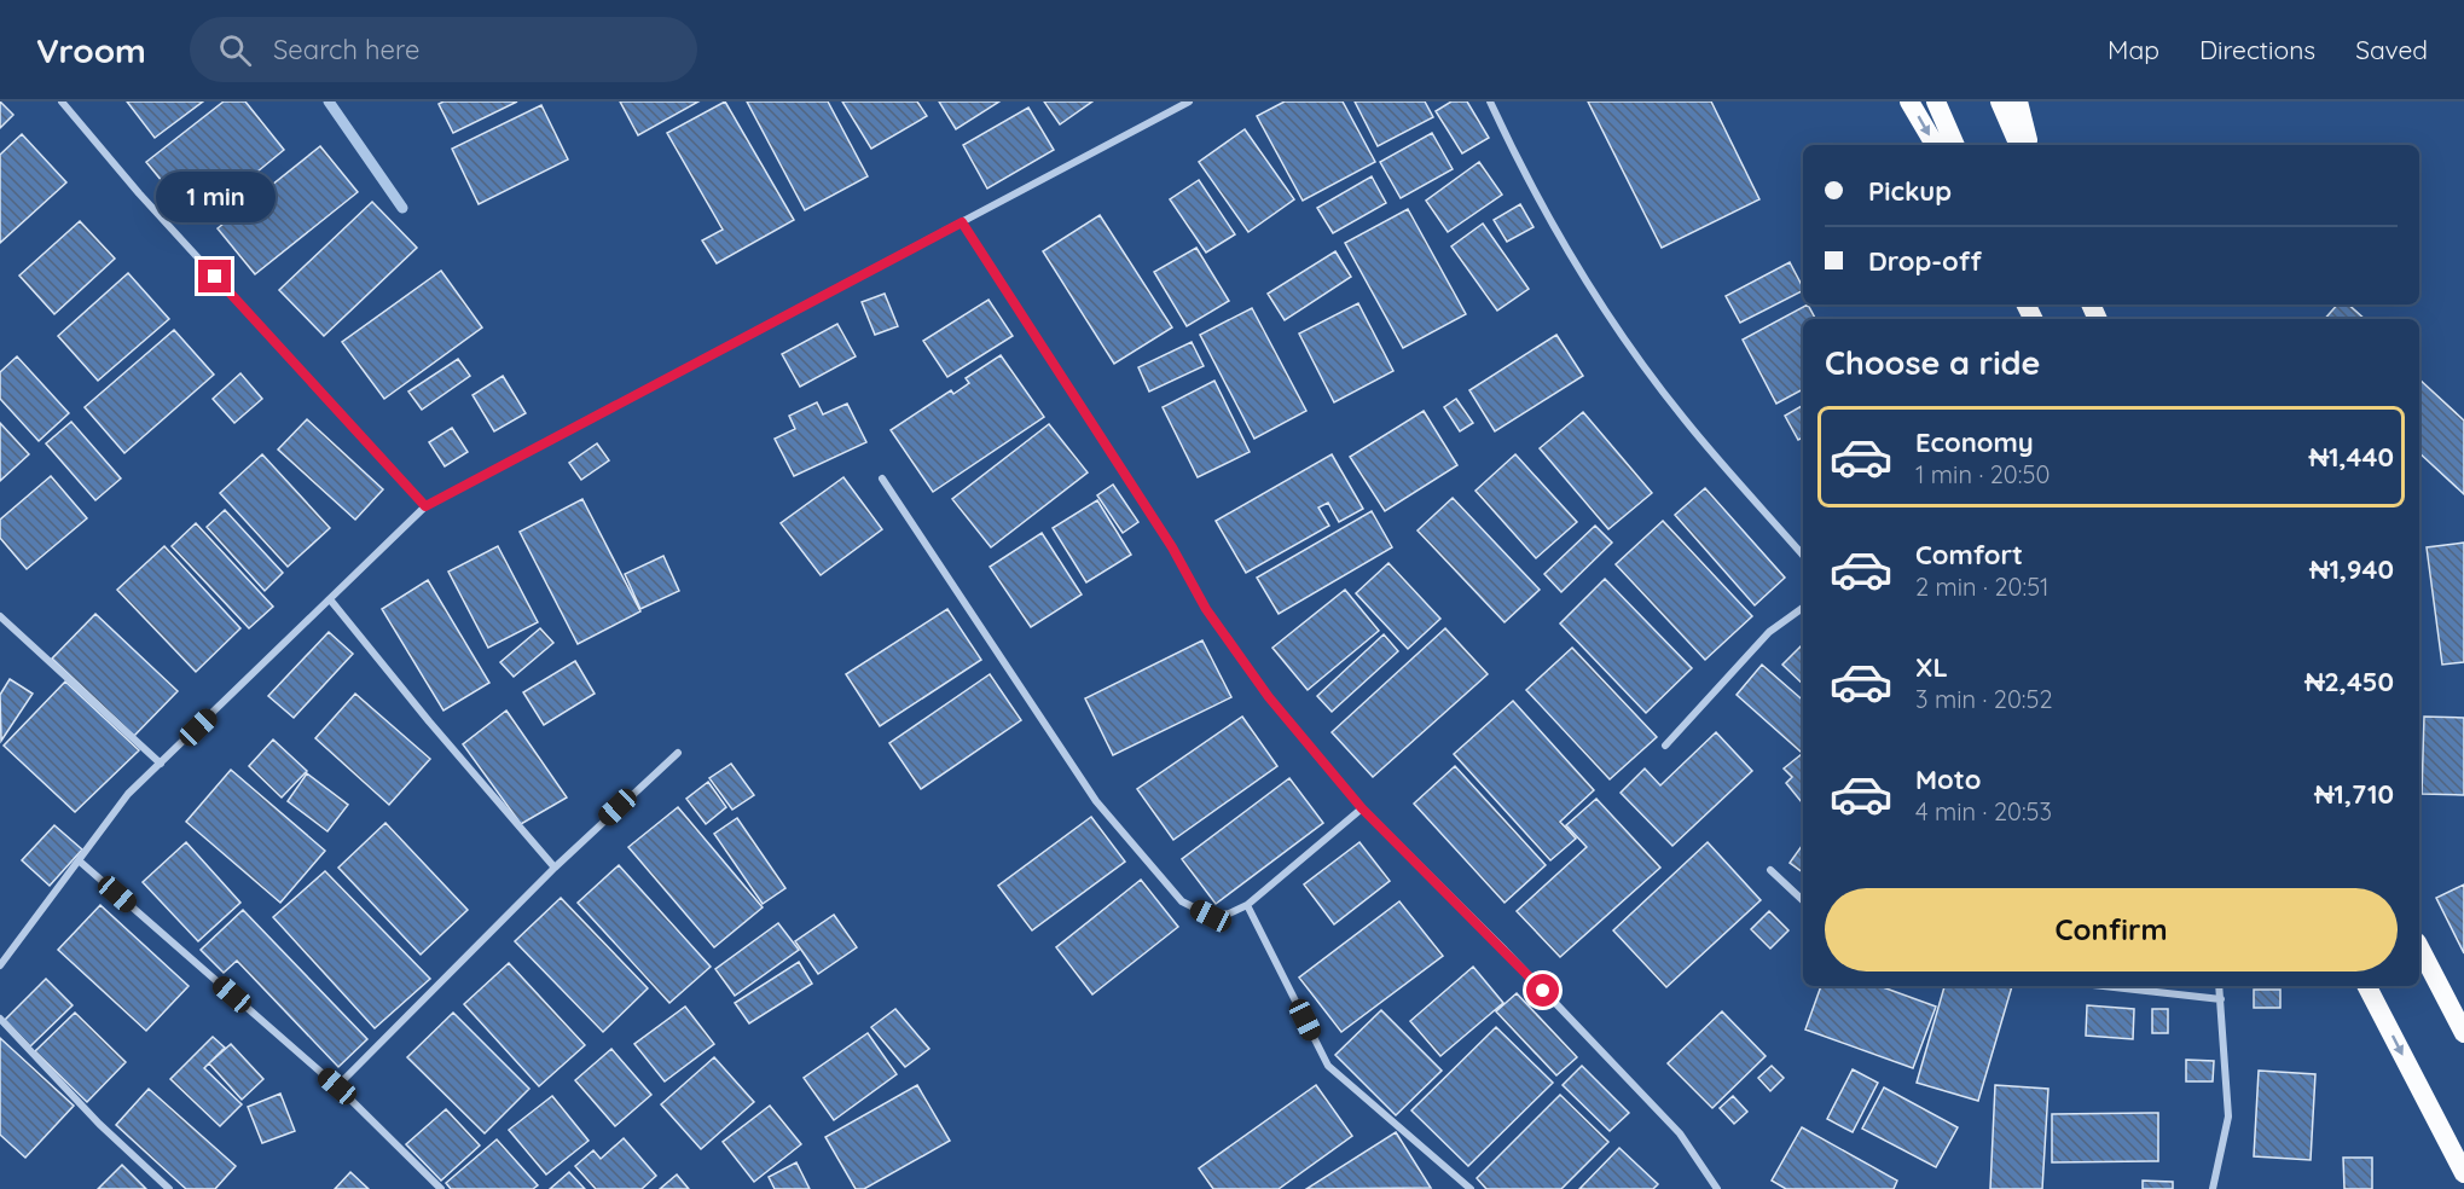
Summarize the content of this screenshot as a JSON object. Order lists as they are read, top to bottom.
{
  "page": {
    "header": "Vroom",
    "search": "Search here",
    "nav": ["Map", "Directions", "Saved"],
    "banner": ["Pickup", "Drop-off"],
    "bubble": "1 min",
    "heading": "Choose a ride",
    "list": [
      {
        "name": "Economy",
        "note": "1 min · 20:50",
        "value": "₦1,440"
      },
      {
        "name": "Comfort",
        "note": "2 min · 20:51",
        "value": "₦1,940"
      },
      {
        "name": "XL",
        "note": "3 min · 20:52",
        "value": "₦2,450"
      },
      {
        "name": "Moto",
        "note": "4 min · 20:53",
        "value": "₦1,710"
      }
    ],
    "buttons": "Confirm"
  }
}
